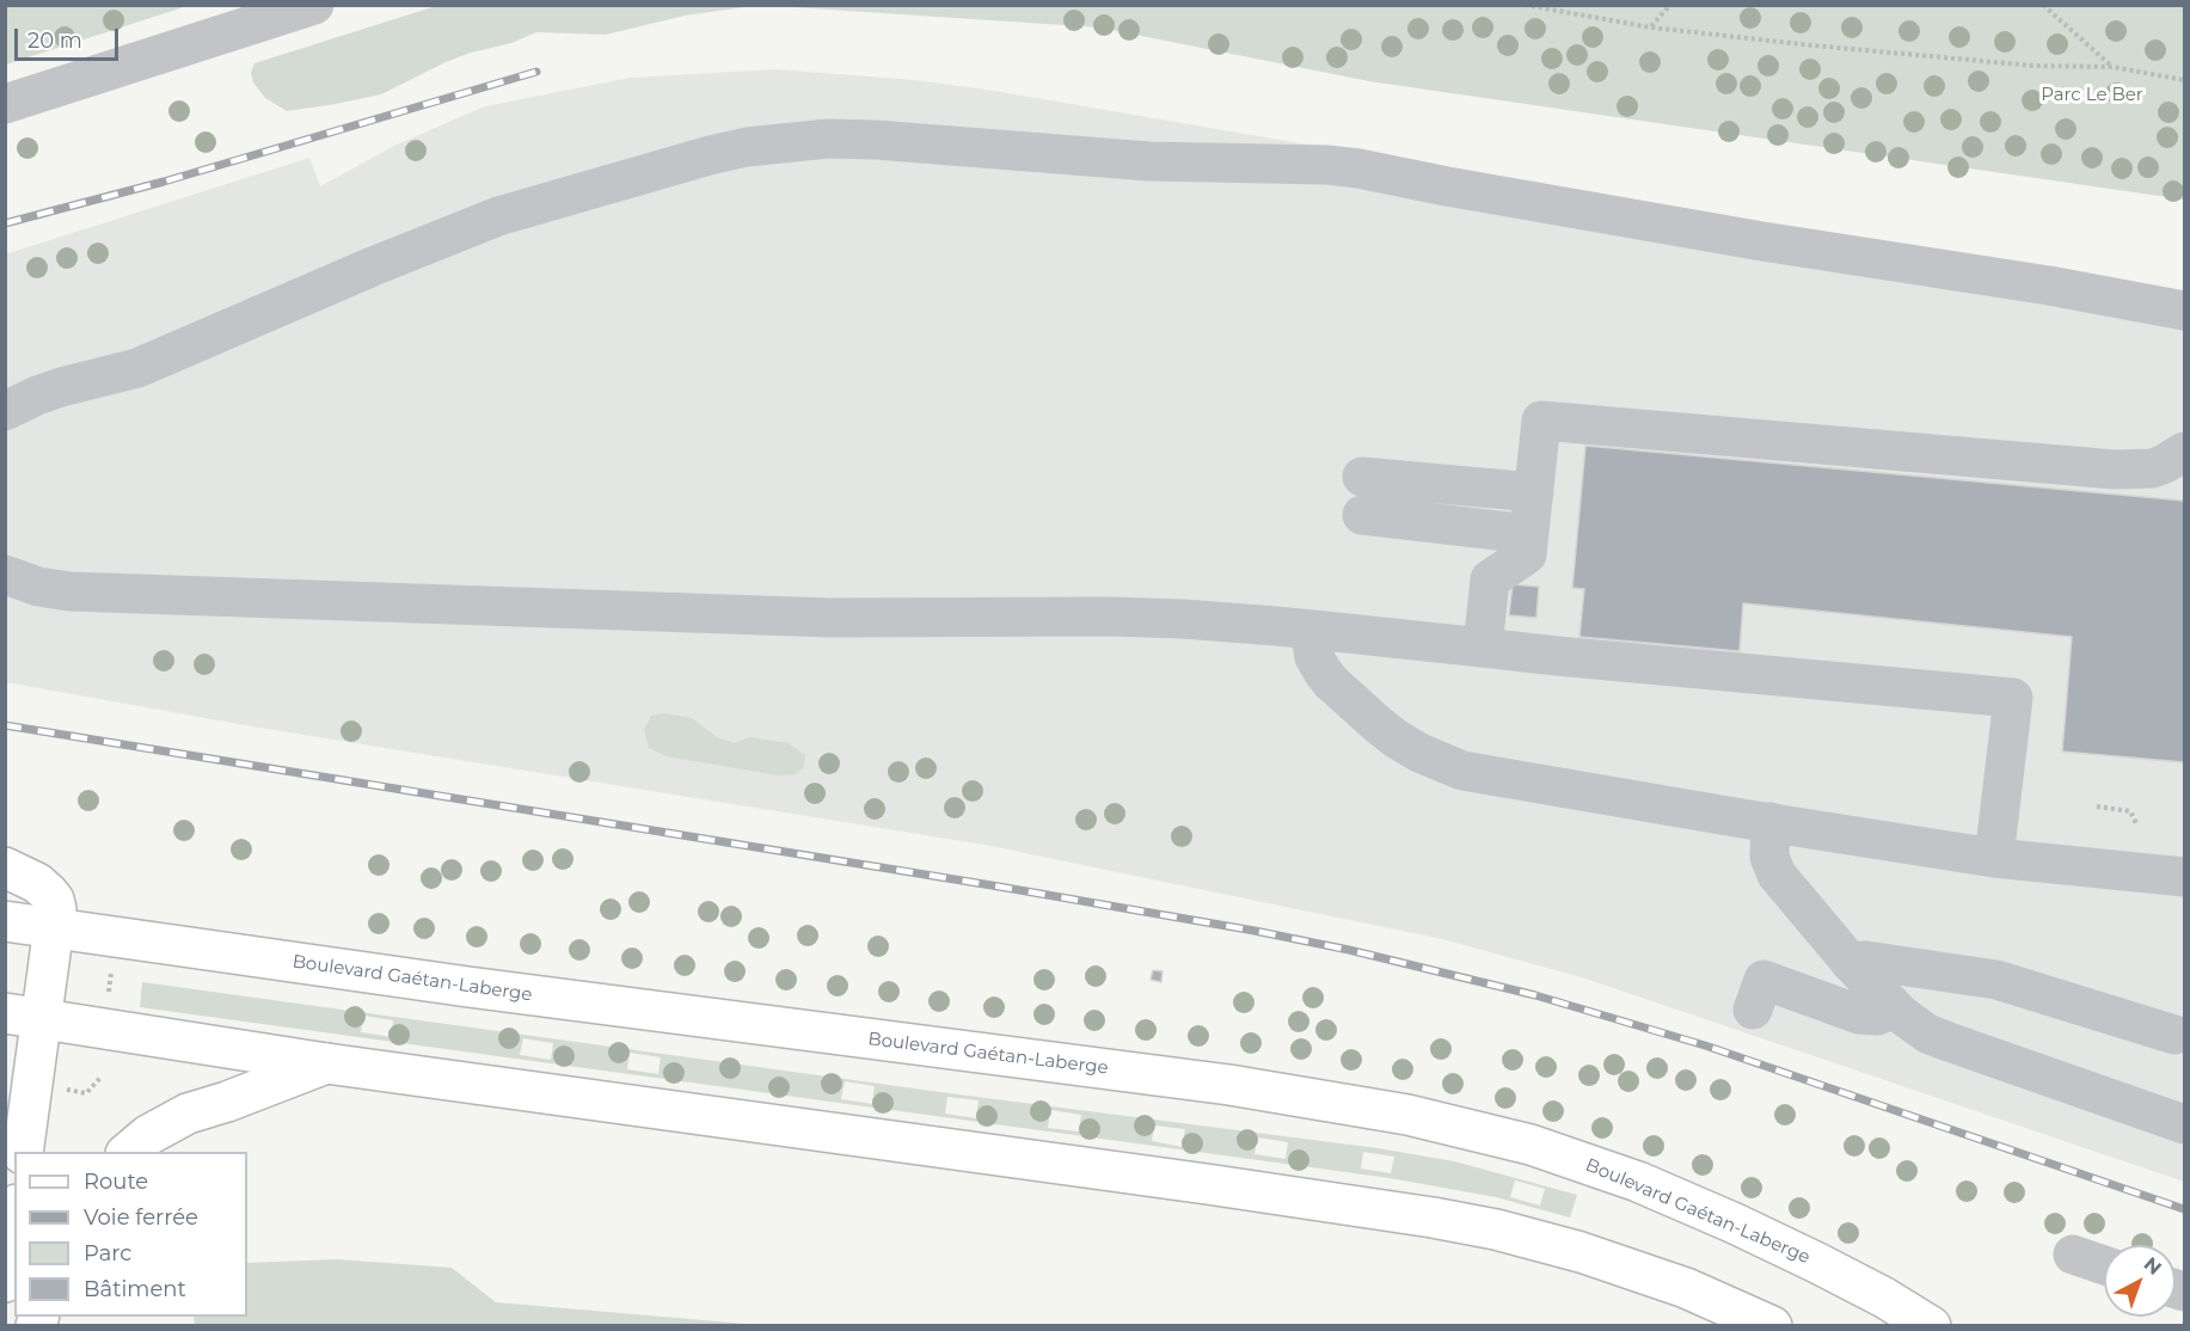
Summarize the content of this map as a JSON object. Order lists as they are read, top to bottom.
{
  "streets": {
    "main road": ["Boulevard Gaétan-Laberge"]
  },
  "parks": ["Parc Le Ber"],
  "legend": [
    "Route",
    "Voie ferrée",
    "Parc",
    "Bâtiment"
  ],
  "scale_bar": "20 m",
  "north": "top right"
}
